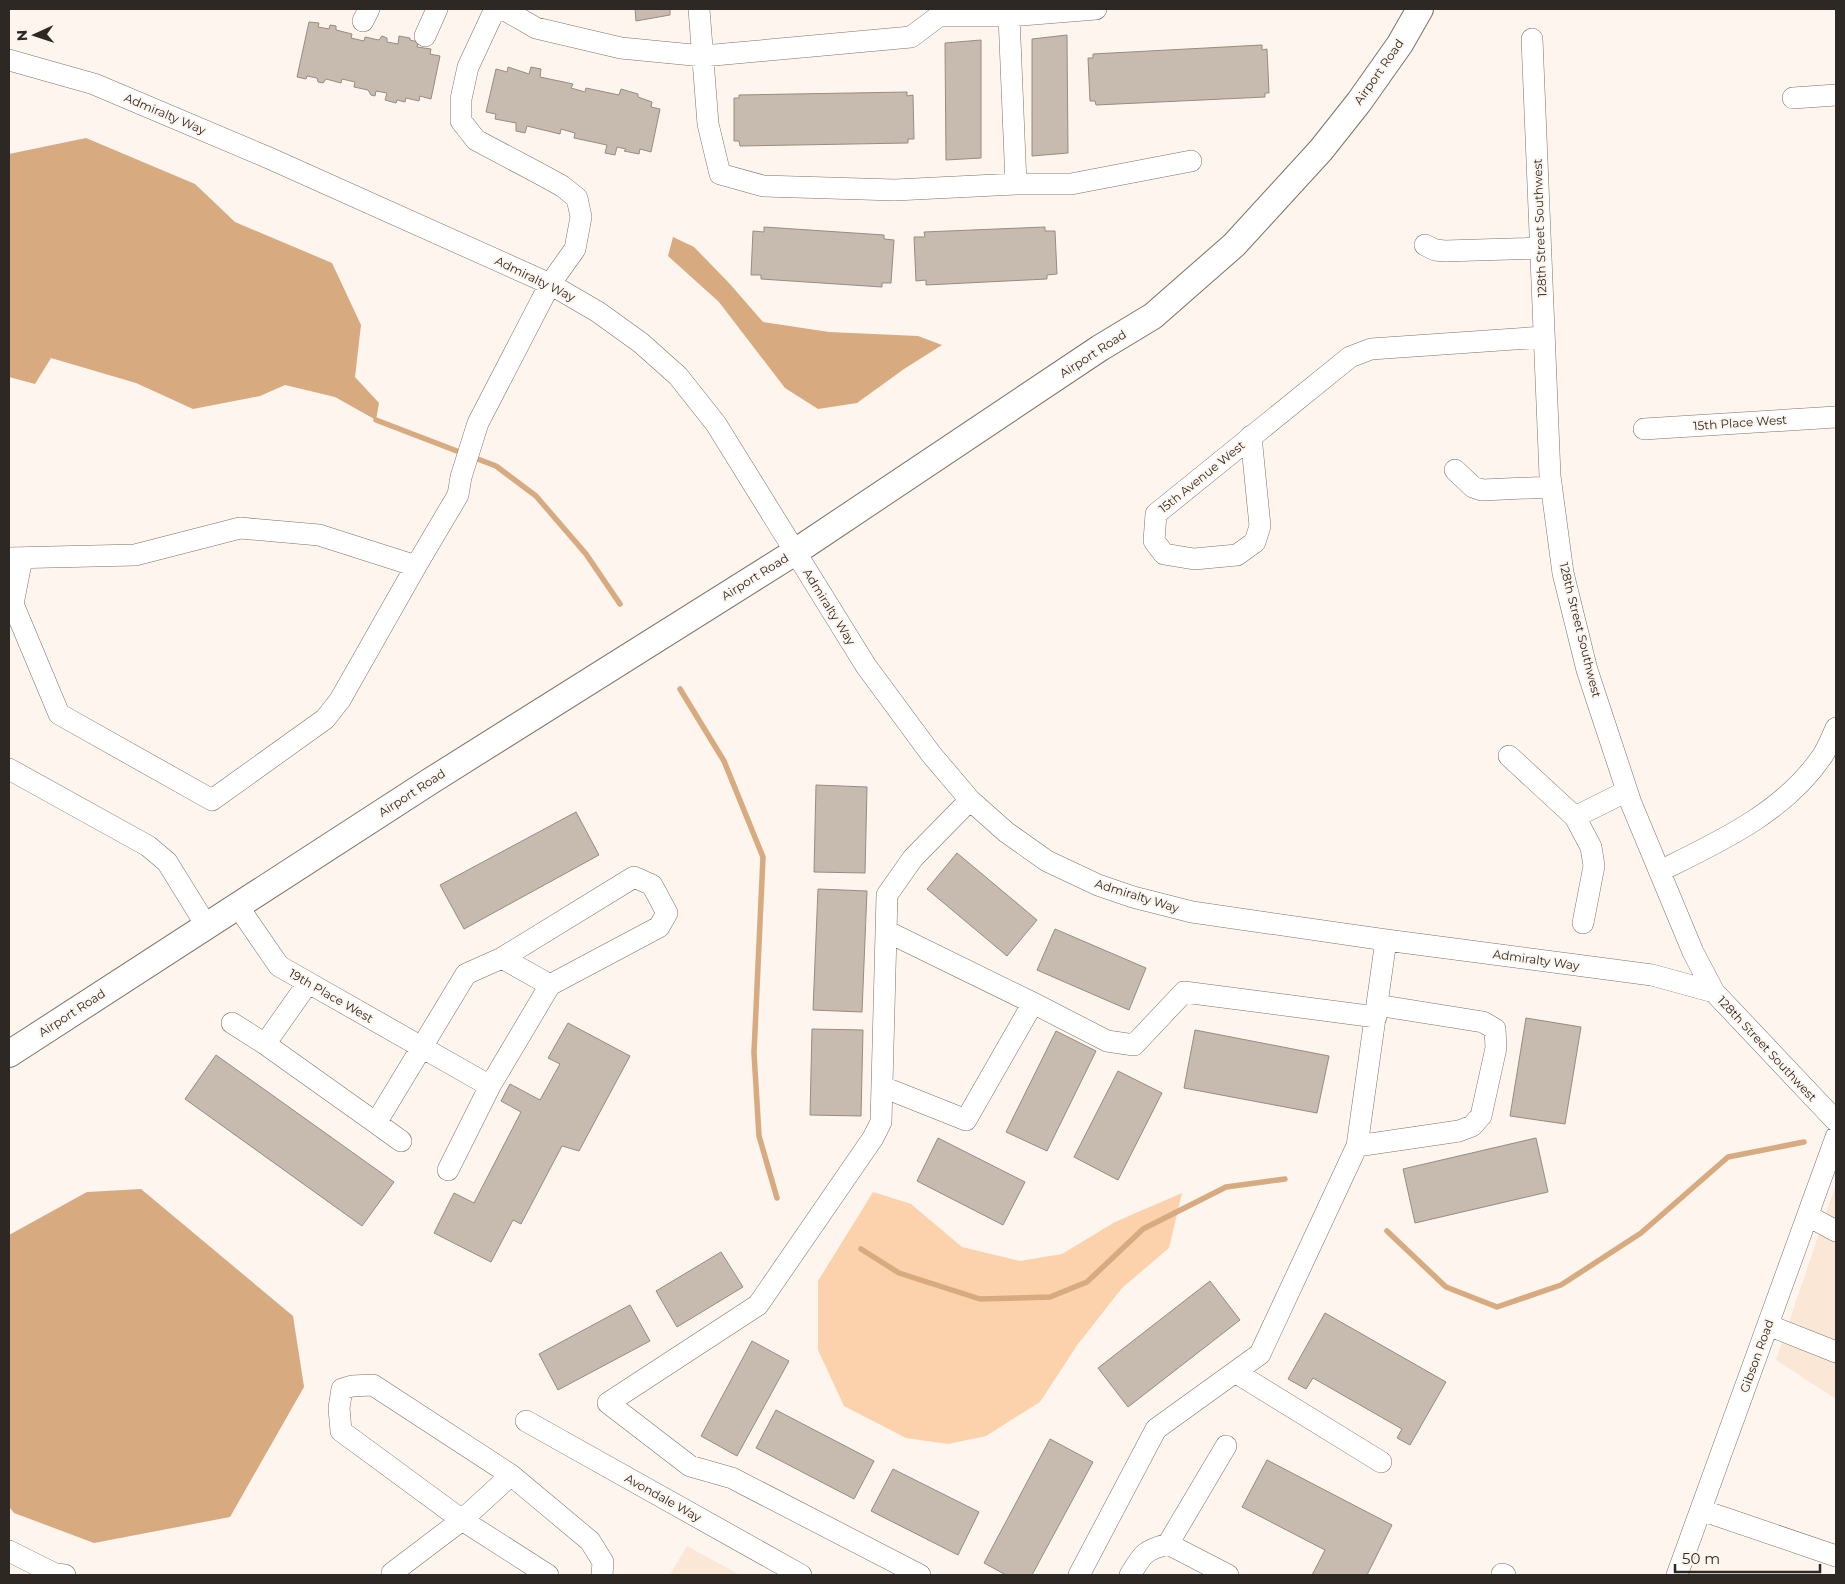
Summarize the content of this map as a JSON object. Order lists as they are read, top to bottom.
{
  "streets": {
    "main road": ["Airport Road"],
    "street": [
      "Admiralty Way",
      "128th Street Southwest",
      "15th Place West",
      "15th Avenue West",
      "19th Place West",
      "Gibson Road",
      "Avondale Way"
    ]
  },
  "crossings": [
    ["Airport Road", "Admiralty Way"],
    ["Airport Road", "19th Place West"],
    ["Admiralty Way", "128th Street Southwest"],
    ["128th Street Southwest", "15th Avenue West"]
  ],
  "scale_bar": "50 m",
  "north": "left"
}
